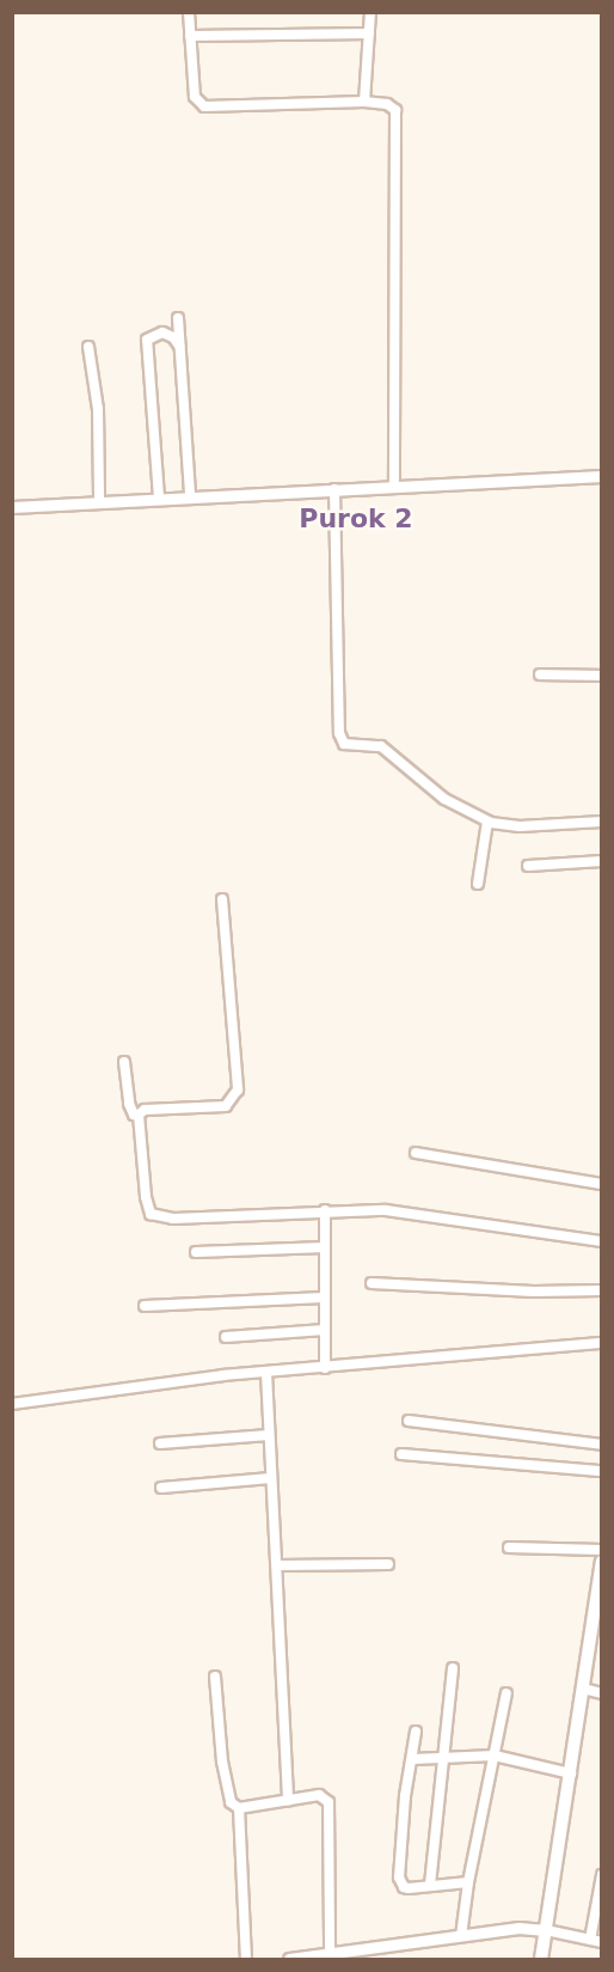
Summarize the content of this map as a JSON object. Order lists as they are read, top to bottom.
{
  "districts": ["Purok 2"]
}
